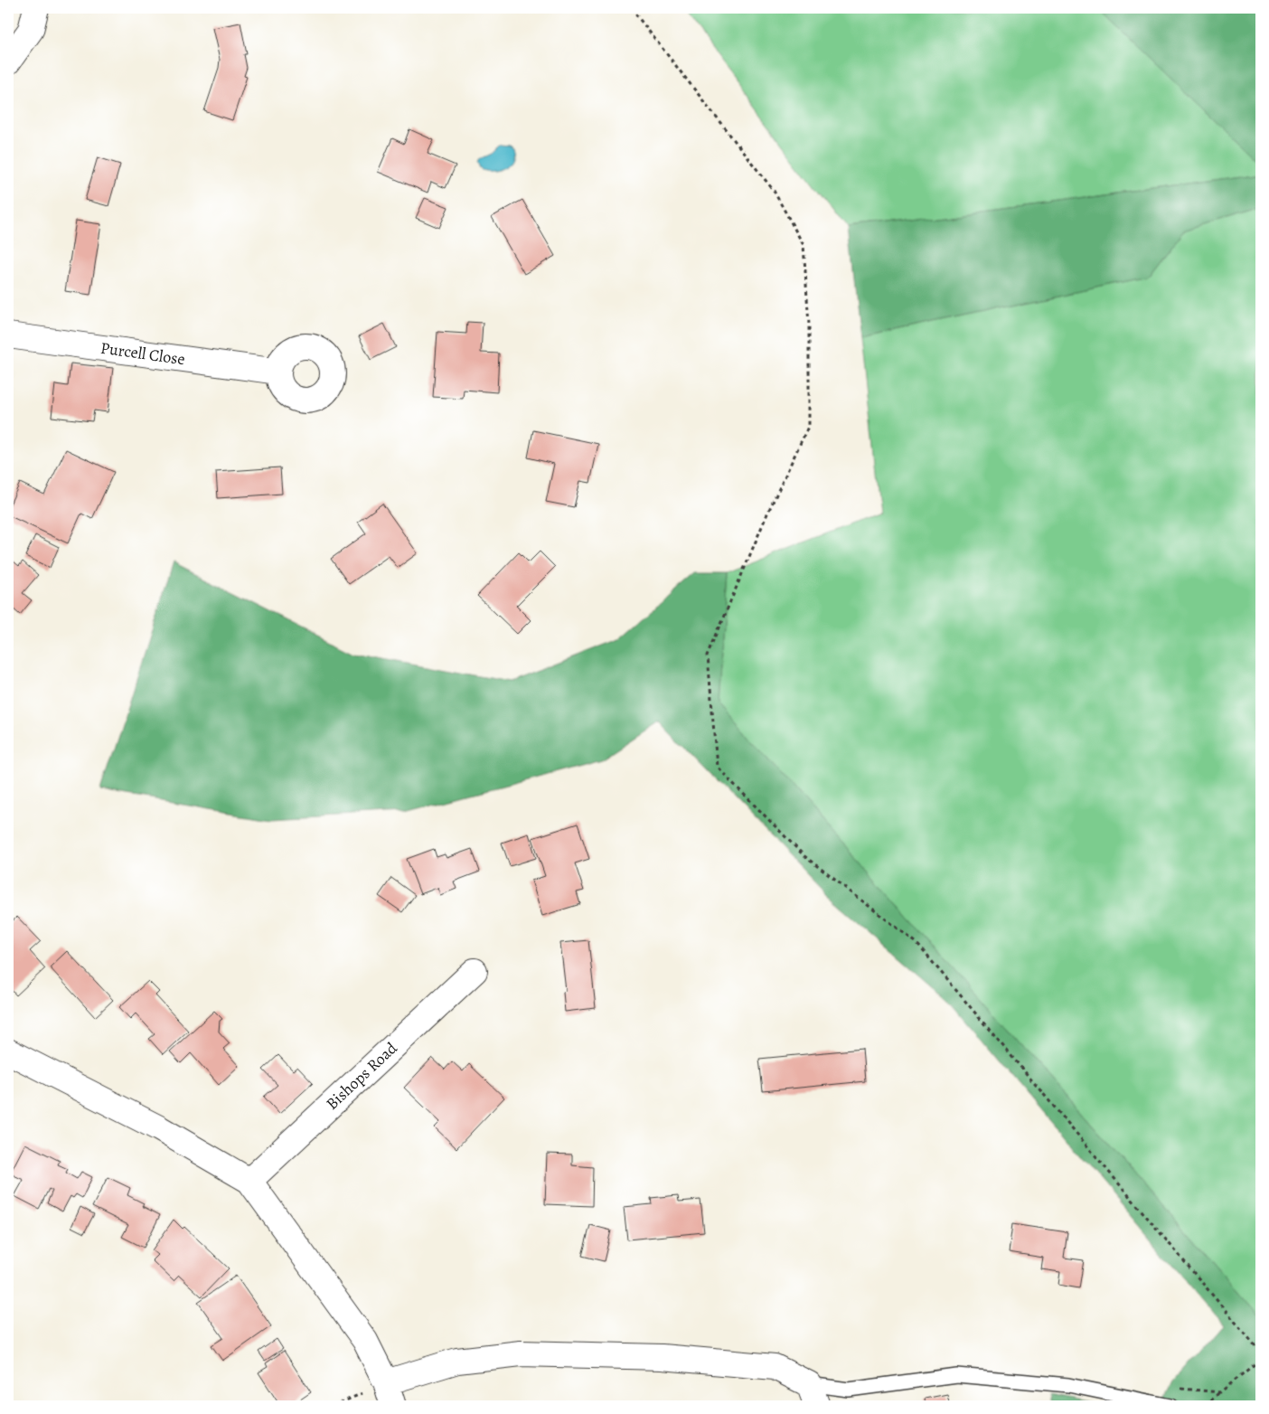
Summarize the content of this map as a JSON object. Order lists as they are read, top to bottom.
{
  "streets": {
    "street": ["Purcell Close", "Bishops Road"]
  }
}
